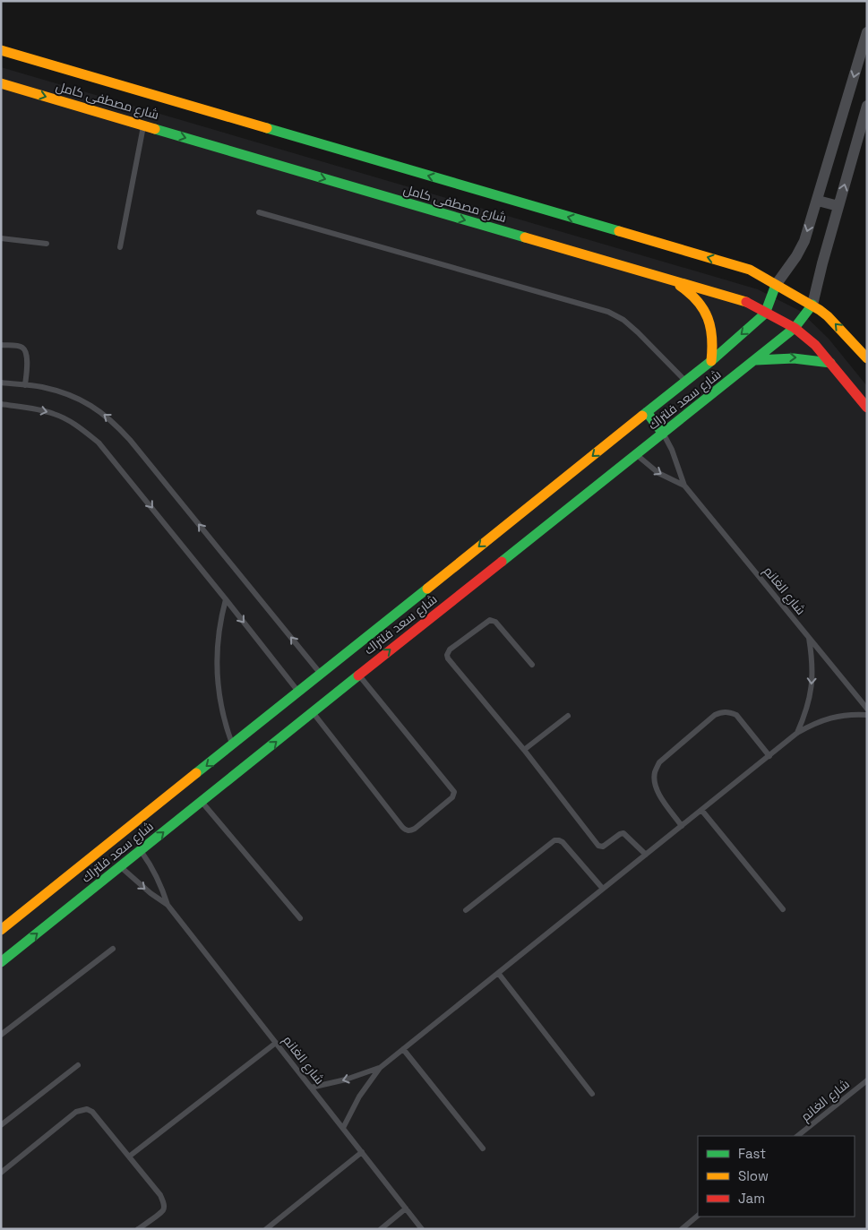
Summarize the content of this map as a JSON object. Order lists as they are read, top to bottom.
{
  "streets": {
    "street": ["شارع مصطفى كامل", "شارع سعد فلتراك"],
    "lane": ["شارع الغانم"]
  },
  "crossings": [
    ["شارع مصطفى كامل", "شارع سعد فلتراك"],
    ["شارع سعد فلتراك", "شارع الغانم"]
  ],
  "legend": ["Fast", "Slow", "Jam"]
}
